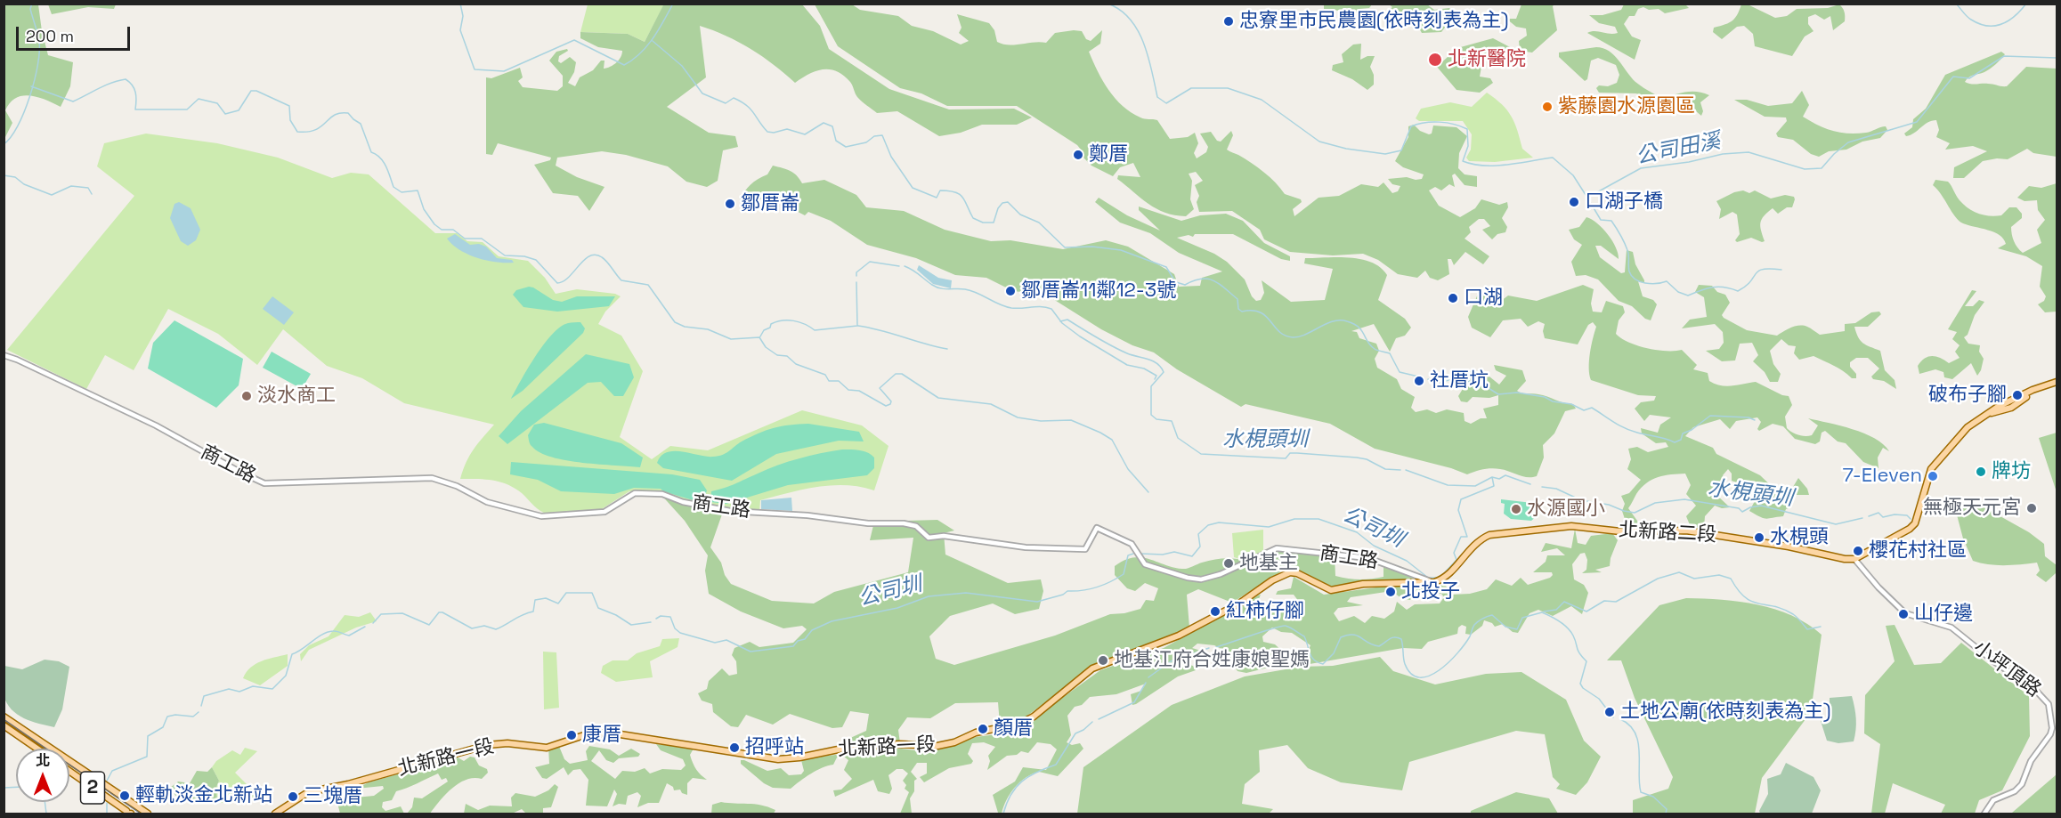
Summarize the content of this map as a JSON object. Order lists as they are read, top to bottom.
{
  "streets": {
    "main road": ["北新路二段", "北新路一段", "2"],
    "street": ["商工路", "小坪頂路"]
  },
  "crossings": [
    ["商工路", "北新路二段"],
    ["商工路", "北新路一段"],
    ["北新路二段", "小坪頂路"],
    ["北新路二段", "北新路一段"]
  ],
  "water": ["公司田溪", "水梘頭圳", "公司圳"],
  "places": [
    "忠寮里市民農園(依時刻表為主)",
    "北新醫院",
    "紫藤園水源園區",
    "鄭厝",
    "口湖子橋",
    "鄒厝崙",
    "鄒厝崙11鄰12-3號",
    "口湖",
    "社厝坑",
    "破布子腳",
    "淡水商工",
    "牌坊",
    "7-Eleven",
    "無極天元宮",
    "水源國小",
    "水梘頭",
    "櫻花村社區",
    "地基主",
    "北投子",
    "紅柿仔腳",
    "山仔邊",
    "地基江府合姓康娘聖媽",
    "土地公廟(依時刻表為主)",
    "顏厝",
    "康厝",
    "招呼站",
    "輕軌淡金北新站",
    "三塊厝"
  ],
  "scale_bar": "200 m",
  "north": "top"
}
